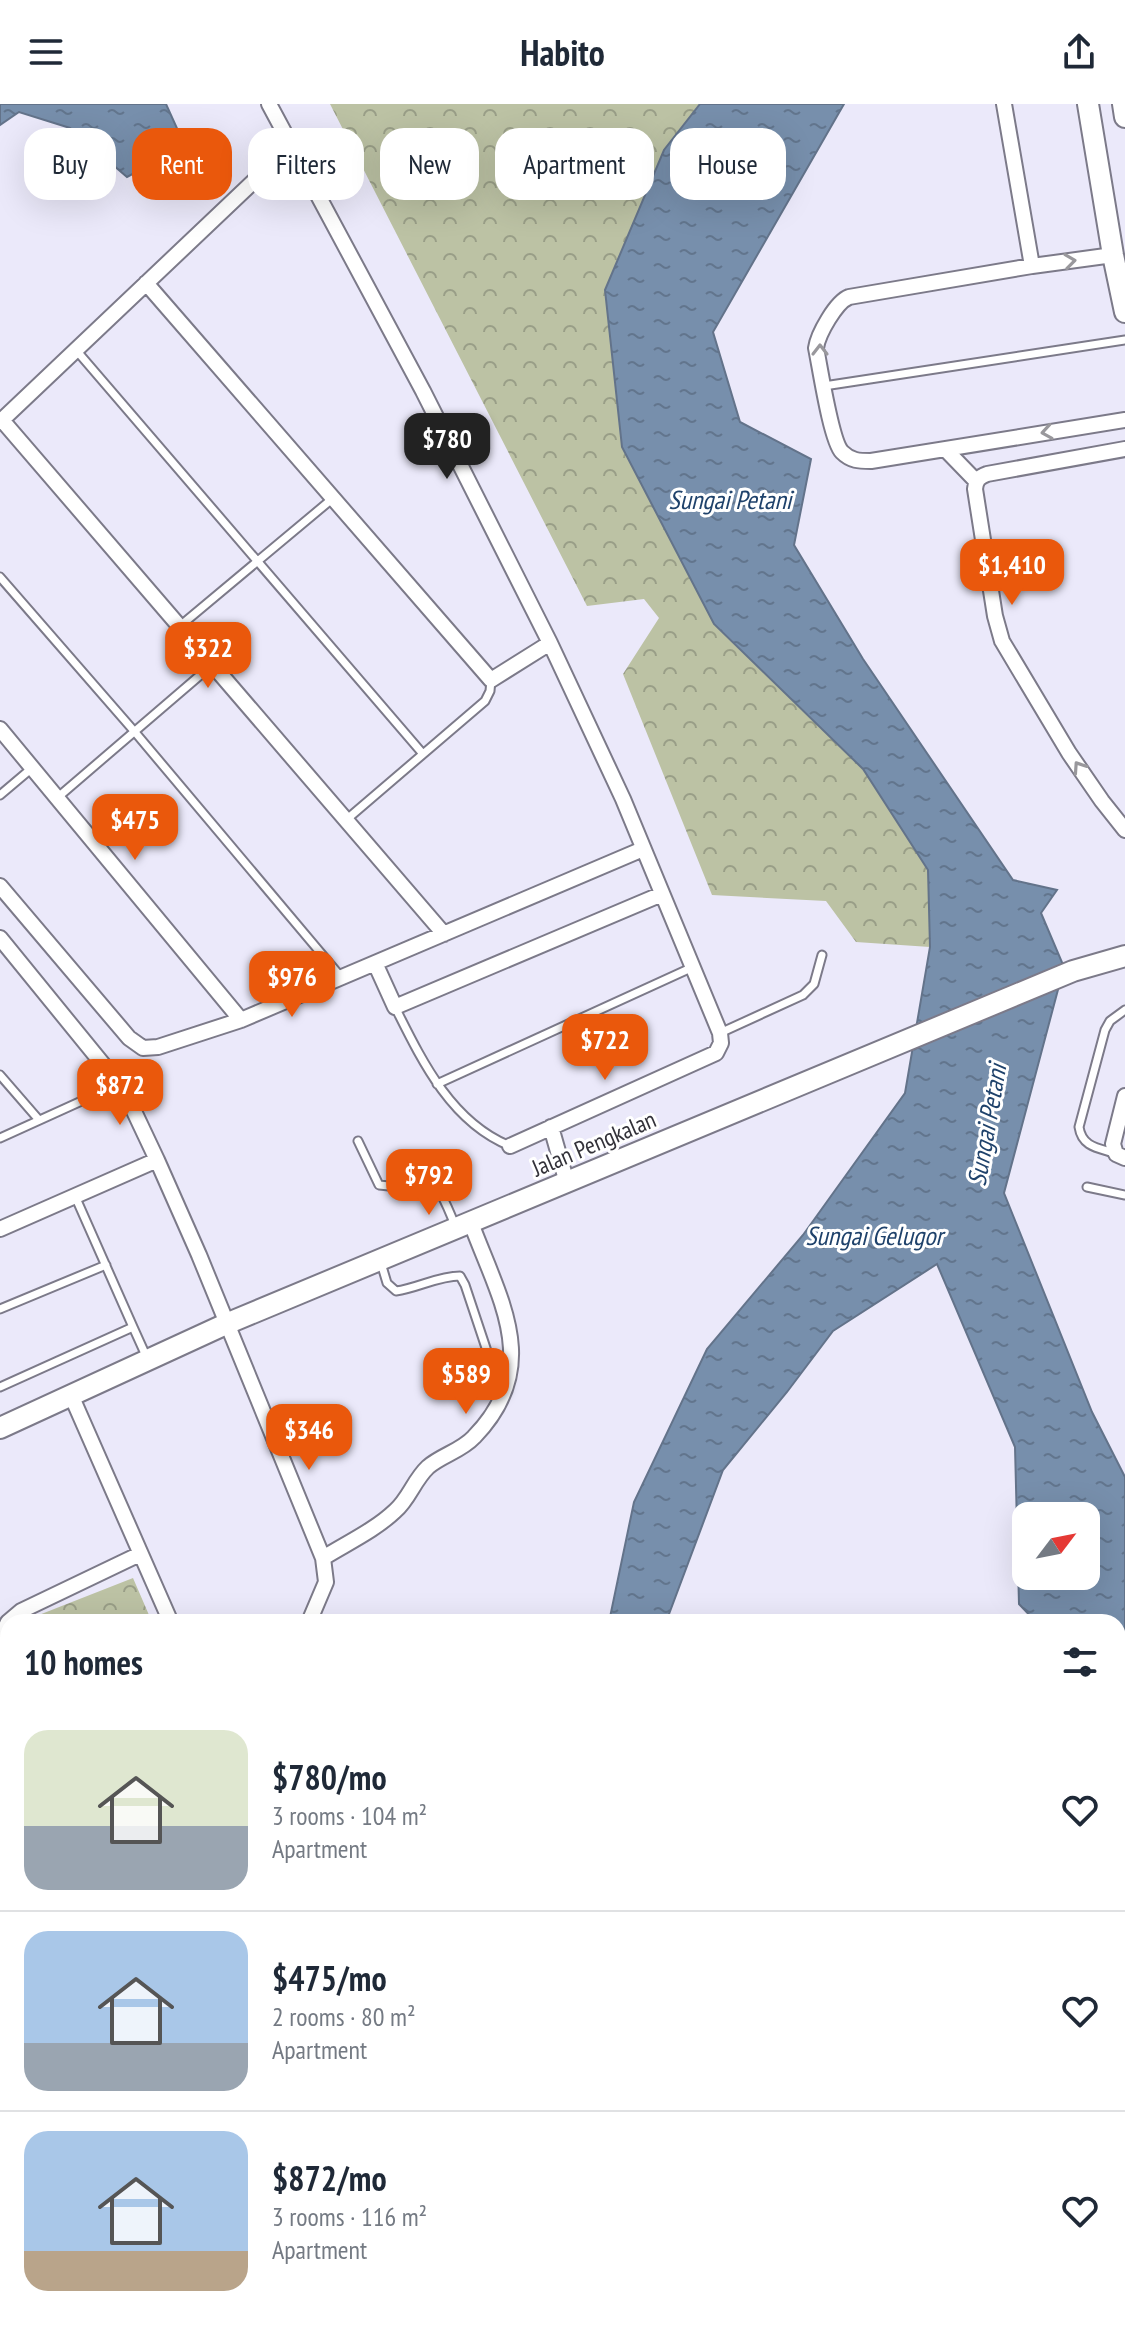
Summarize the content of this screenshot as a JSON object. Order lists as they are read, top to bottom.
{
  "streets": {
    "main road": ["Jalan Pengkalan"]
  },
  "water": ["Sungai Petani", "Sungai Gelugor"],
  "north": "top right",
  "page": {
    "header": "Habito",
    "chip": [
      "Buy",
      "Rent",
      "Filters",
      "New",
      "Apartment",
      "House"
    ],
    "price": [
      "$780",
      "$1,410",
      "$322",
      "$475",
      "$976",
      "$722",
      "$872",
      "$792",
      "$589",
      "$346"
    ],
    "heading": "10 homes",
    "list": [
      {
        "name": "$780/mo",
        "note": "3 rooms · 104 m² · Apartment"
      },
      {
        "name": "$475/mo",
        "note": "2 rooms · 80 m² · Apartment"
      },
      {
        "name": "$872/mo",
        "note": "3 rooms · 116 m² · Apartment"
      }
    ]
  }
}
